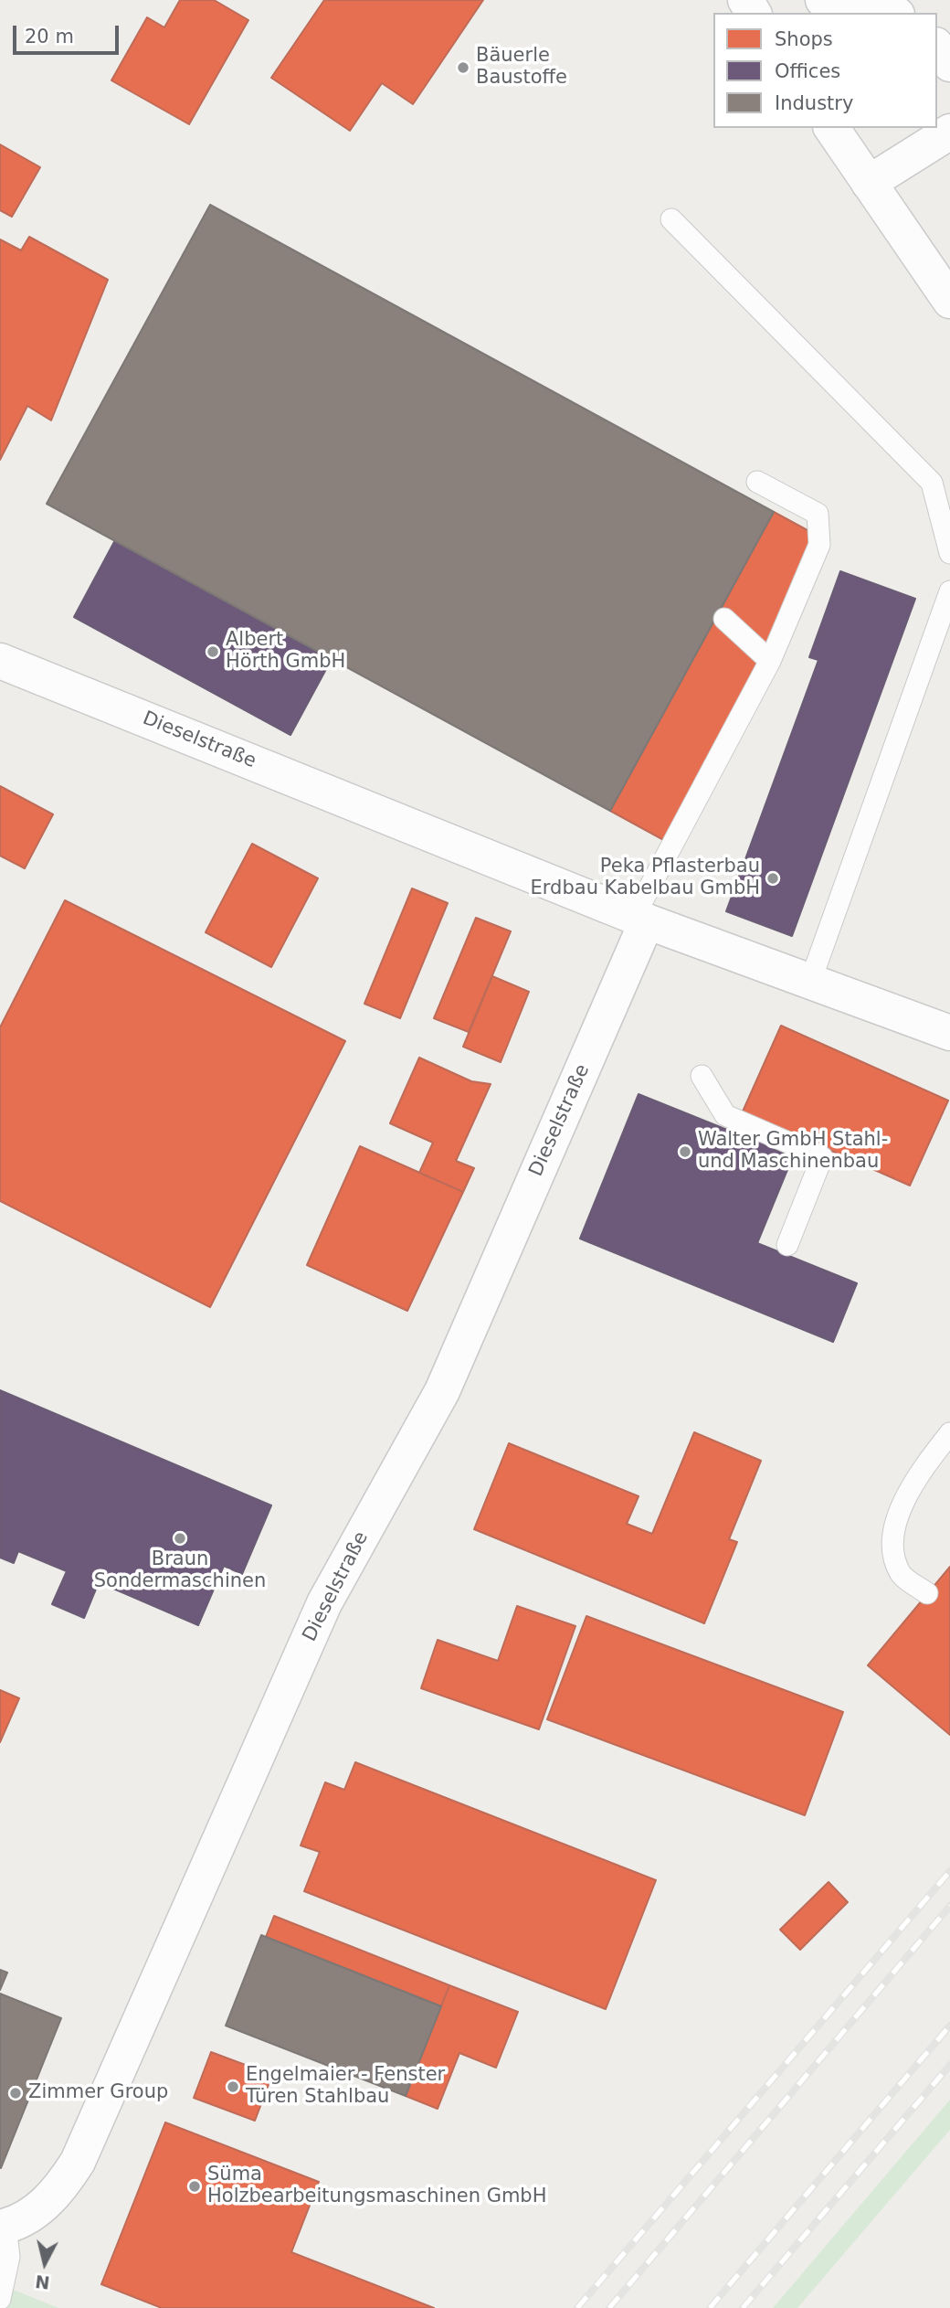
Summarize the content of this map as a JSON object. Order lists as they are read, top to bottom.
{
  "streets": {
    "street": ["Dieselstraße"]
  },
  "places": [
    "Bäuerle Baustoffe",
    "Albert Hörth GmbH",
    "Peka Pflasterbau Erdbau Kabelbau GmbH",
    "Walter GmbH Stahl- und Maschinenbau",
    "Braun Sondermaschinen",
    "Engelmaier - Fenster Türen Stahlbau",
    "Zimmer Group",
    "Süma Holzbearbeitungsmaschinen GmbH"
  ],
  "legend": ["Shops", "Offices", "Industry"],
  "scale_bar": "20 m",
  "north": "bottom"
}
